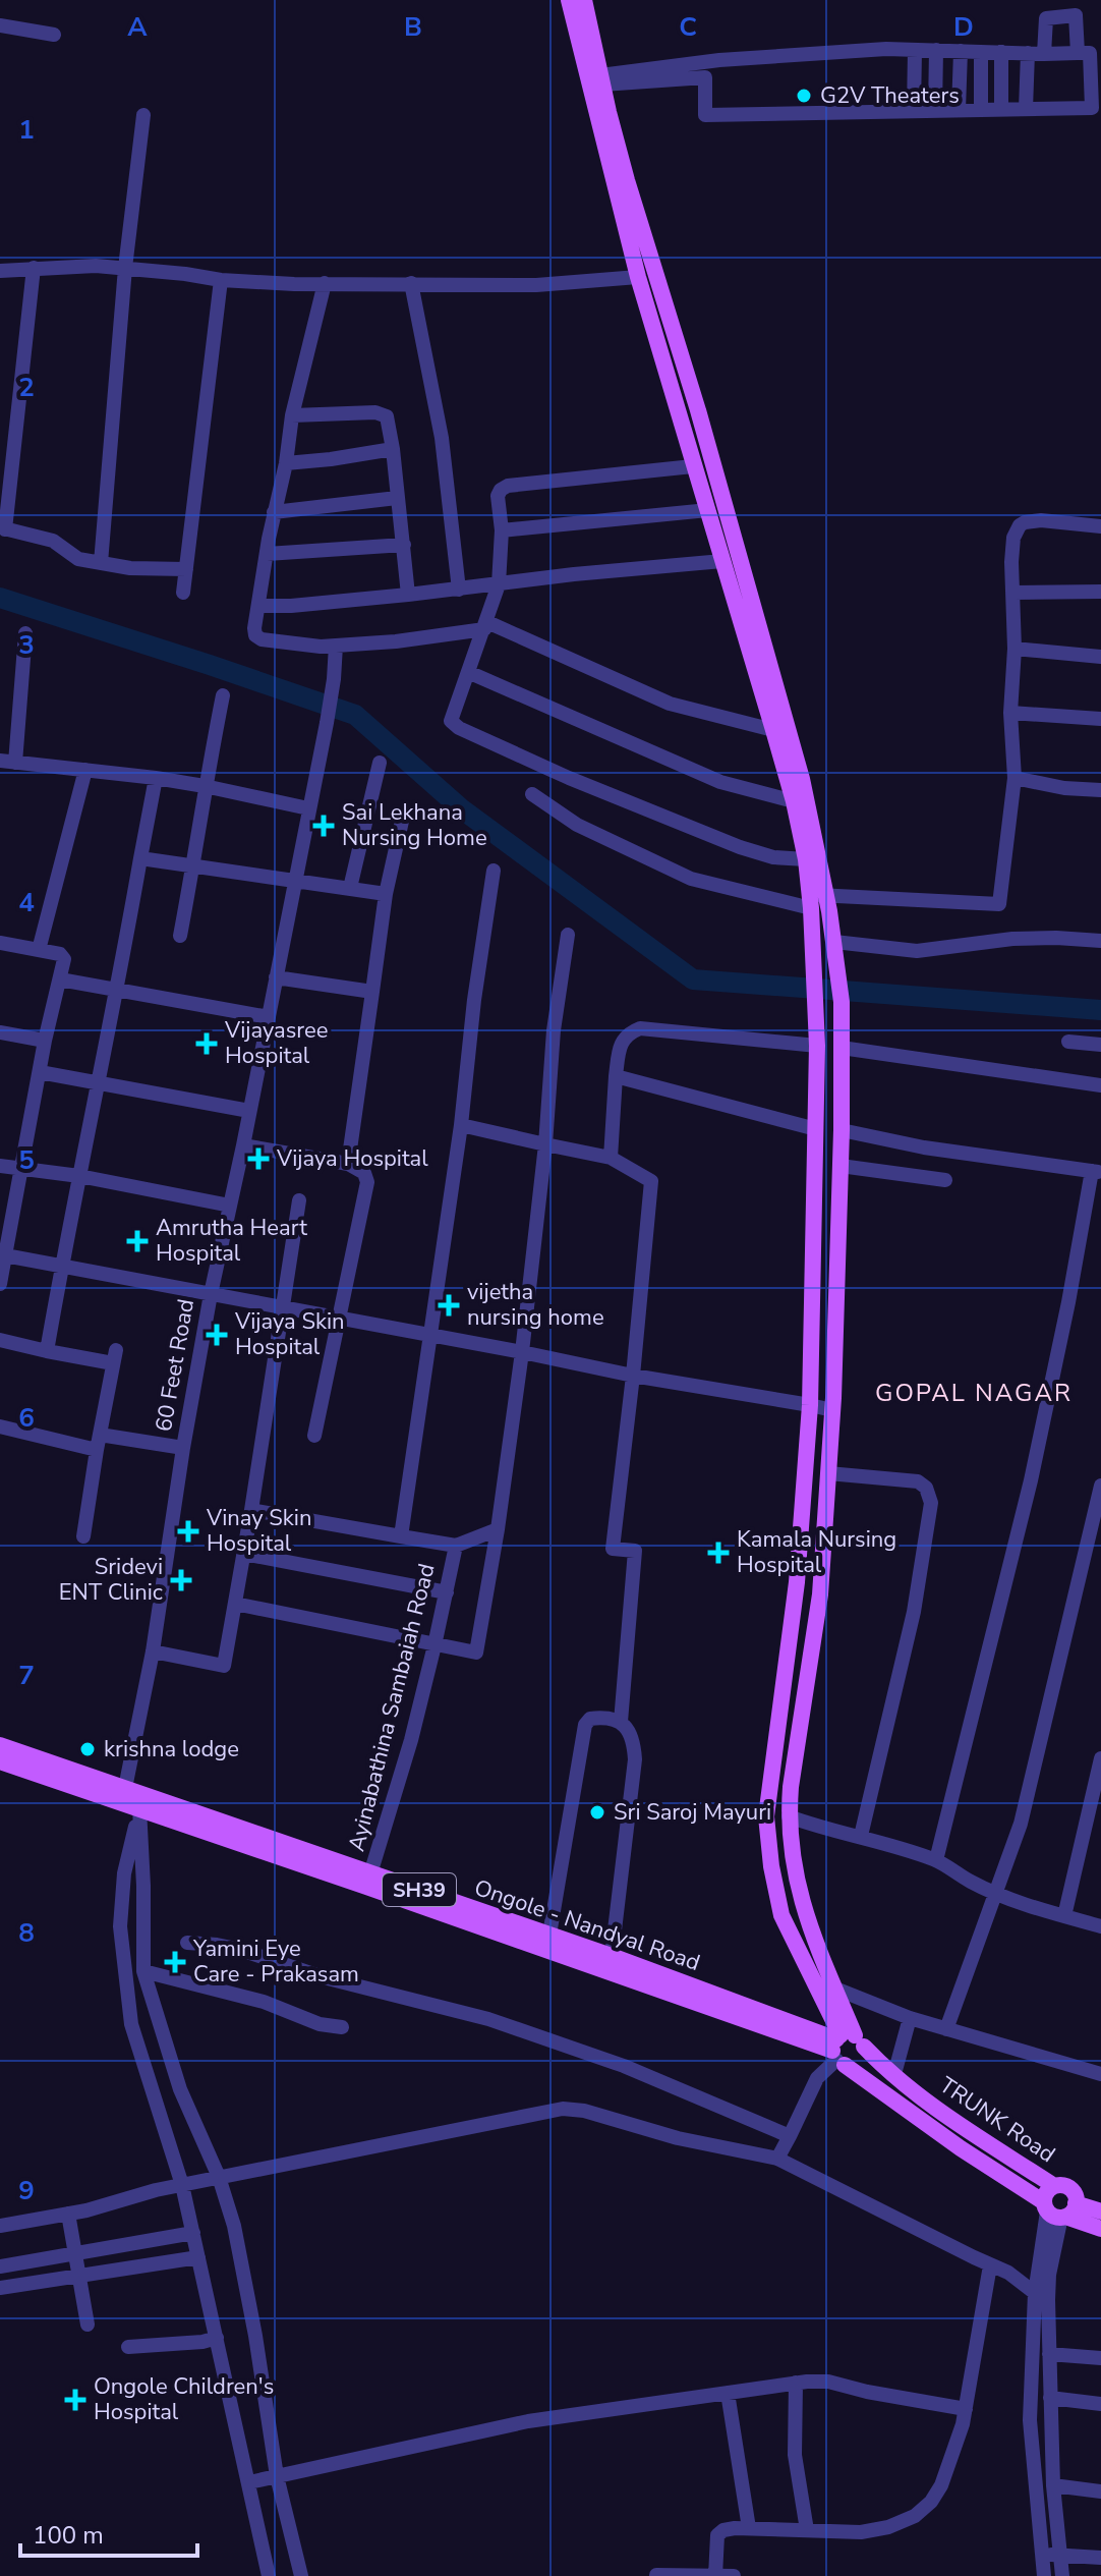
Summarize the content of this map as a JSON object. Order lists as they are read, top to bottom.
{
  "streets": {
    "main road": ["SH39", "Ongole - Nandyal Road", "TRUNK Road"],
    "street": ["60 Feet Road", "Ayinabathina Sambaiah Road"]
  },
  "crossings": [
    ["60 Feet Road", "Ongole - Nandyal Road"],
    ["Ayinabathina Sambaiah Road", "Ongole - Nandyal Road"],
    ["Ongole - Nandyal Road", "TRUNK Road"]
  ],
  "districts": ["GOPAL NAGAR"],
  "places": {
    "other": ["G2V Theaters", "krishna lodge", "Sri Saroj Mayuri"],
    "health": [
      "Sai Lekhana Nursing Home",
      "Vijayasree Hospital",
      "Vijaya Hospital",
      "Amrutha Heart Hospital",
      "vijetha nursing home",
      "Vijaya Skin Hospital",
      "Vinay Skin Hospital",
      "Kamala Nursing Hospital",
      "Sridevi ENT Clinic",
      "Yamini Eye Care - Prakasam",
      "Ongole Children's Hospital"
    ]
  },
  "scale_bar": "100 m",
  "grid": {
    "columns": [
      "A",
      "B",
      "C",
      "D"
    ],
    "rows": [
      "1",
      "2",
      "3",
      "4",
      "5",
      "6",
      "7",
      "8",
      "9"
    ]
  }
}
